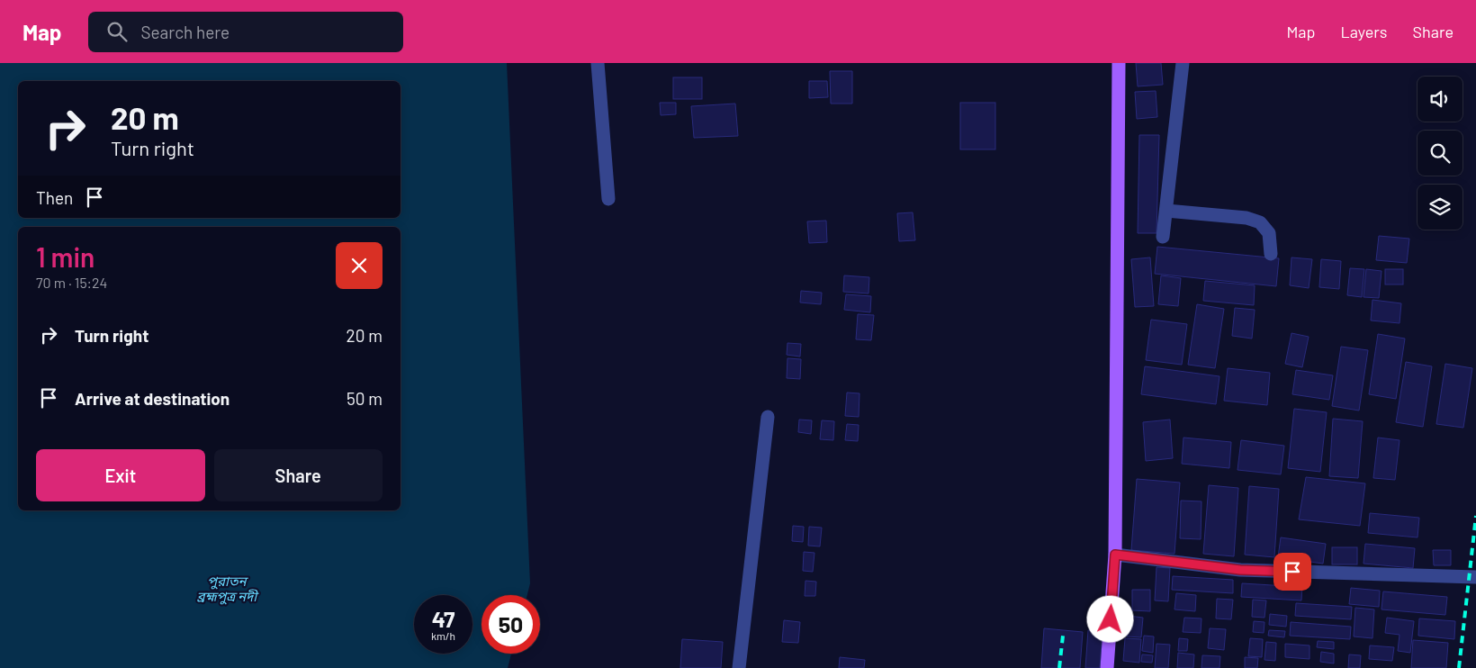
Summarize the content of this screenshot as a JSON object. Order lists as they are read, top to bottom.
{
  "water": ["পুরাতন ব্রহ্মপুত্র নদী"],
  "page": {
    "header": "Map",
    "search": "Search here",
    "nav": ["Map", "Layers", "Share"],
    "turn": ["20 m", "Turn right"],
    "then": "Then",
    "heading": ["1 min", "70 m · 15:24"],
    "list": [
      {
        "name": "Turn right",
        "value": "20 m"
      },
      {
        "name": "Arrive at destination",
        "value": "50 m"
      }
    ],
    "buttons": ["Exit", "Share"],
    "speed": "47 km/h",
    "limit": "50"
  }
}
